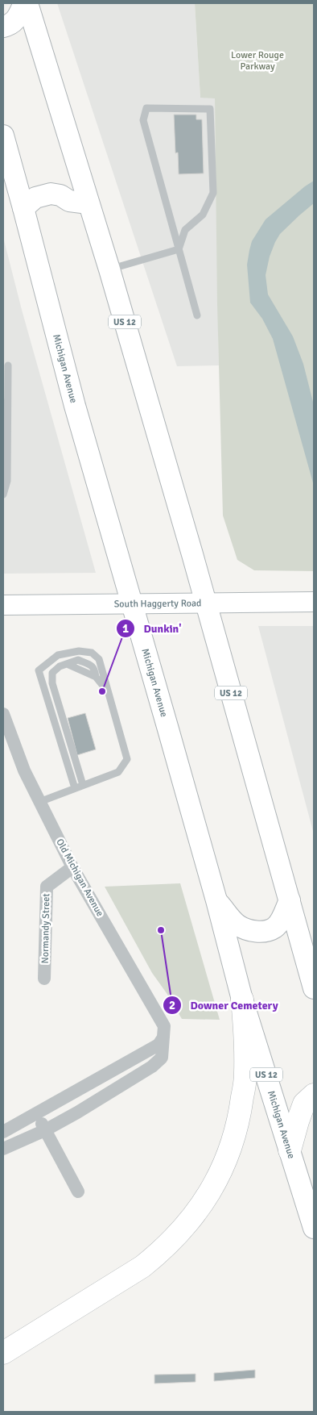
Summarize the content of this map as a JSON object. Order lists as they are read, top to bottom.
{
  "streets": {
    "main road": ["US 12", "Michigan Avenue", "South Haggerty Road"],
    "street": ["Old Michigan Avenue", "Normandy Street"]
  },
  "crossings": [
    ["US 12", "South Haggerty Road"],
    ["Michigan Avenue", "South Haggerty Road"],
    ["Old Michigan Avenue", "Normandy Street"]
  ],
  "parks": ["Lower Rouge Parkway"],
  "places": ["Dunkin'", "Downer Cemetery"]
}
